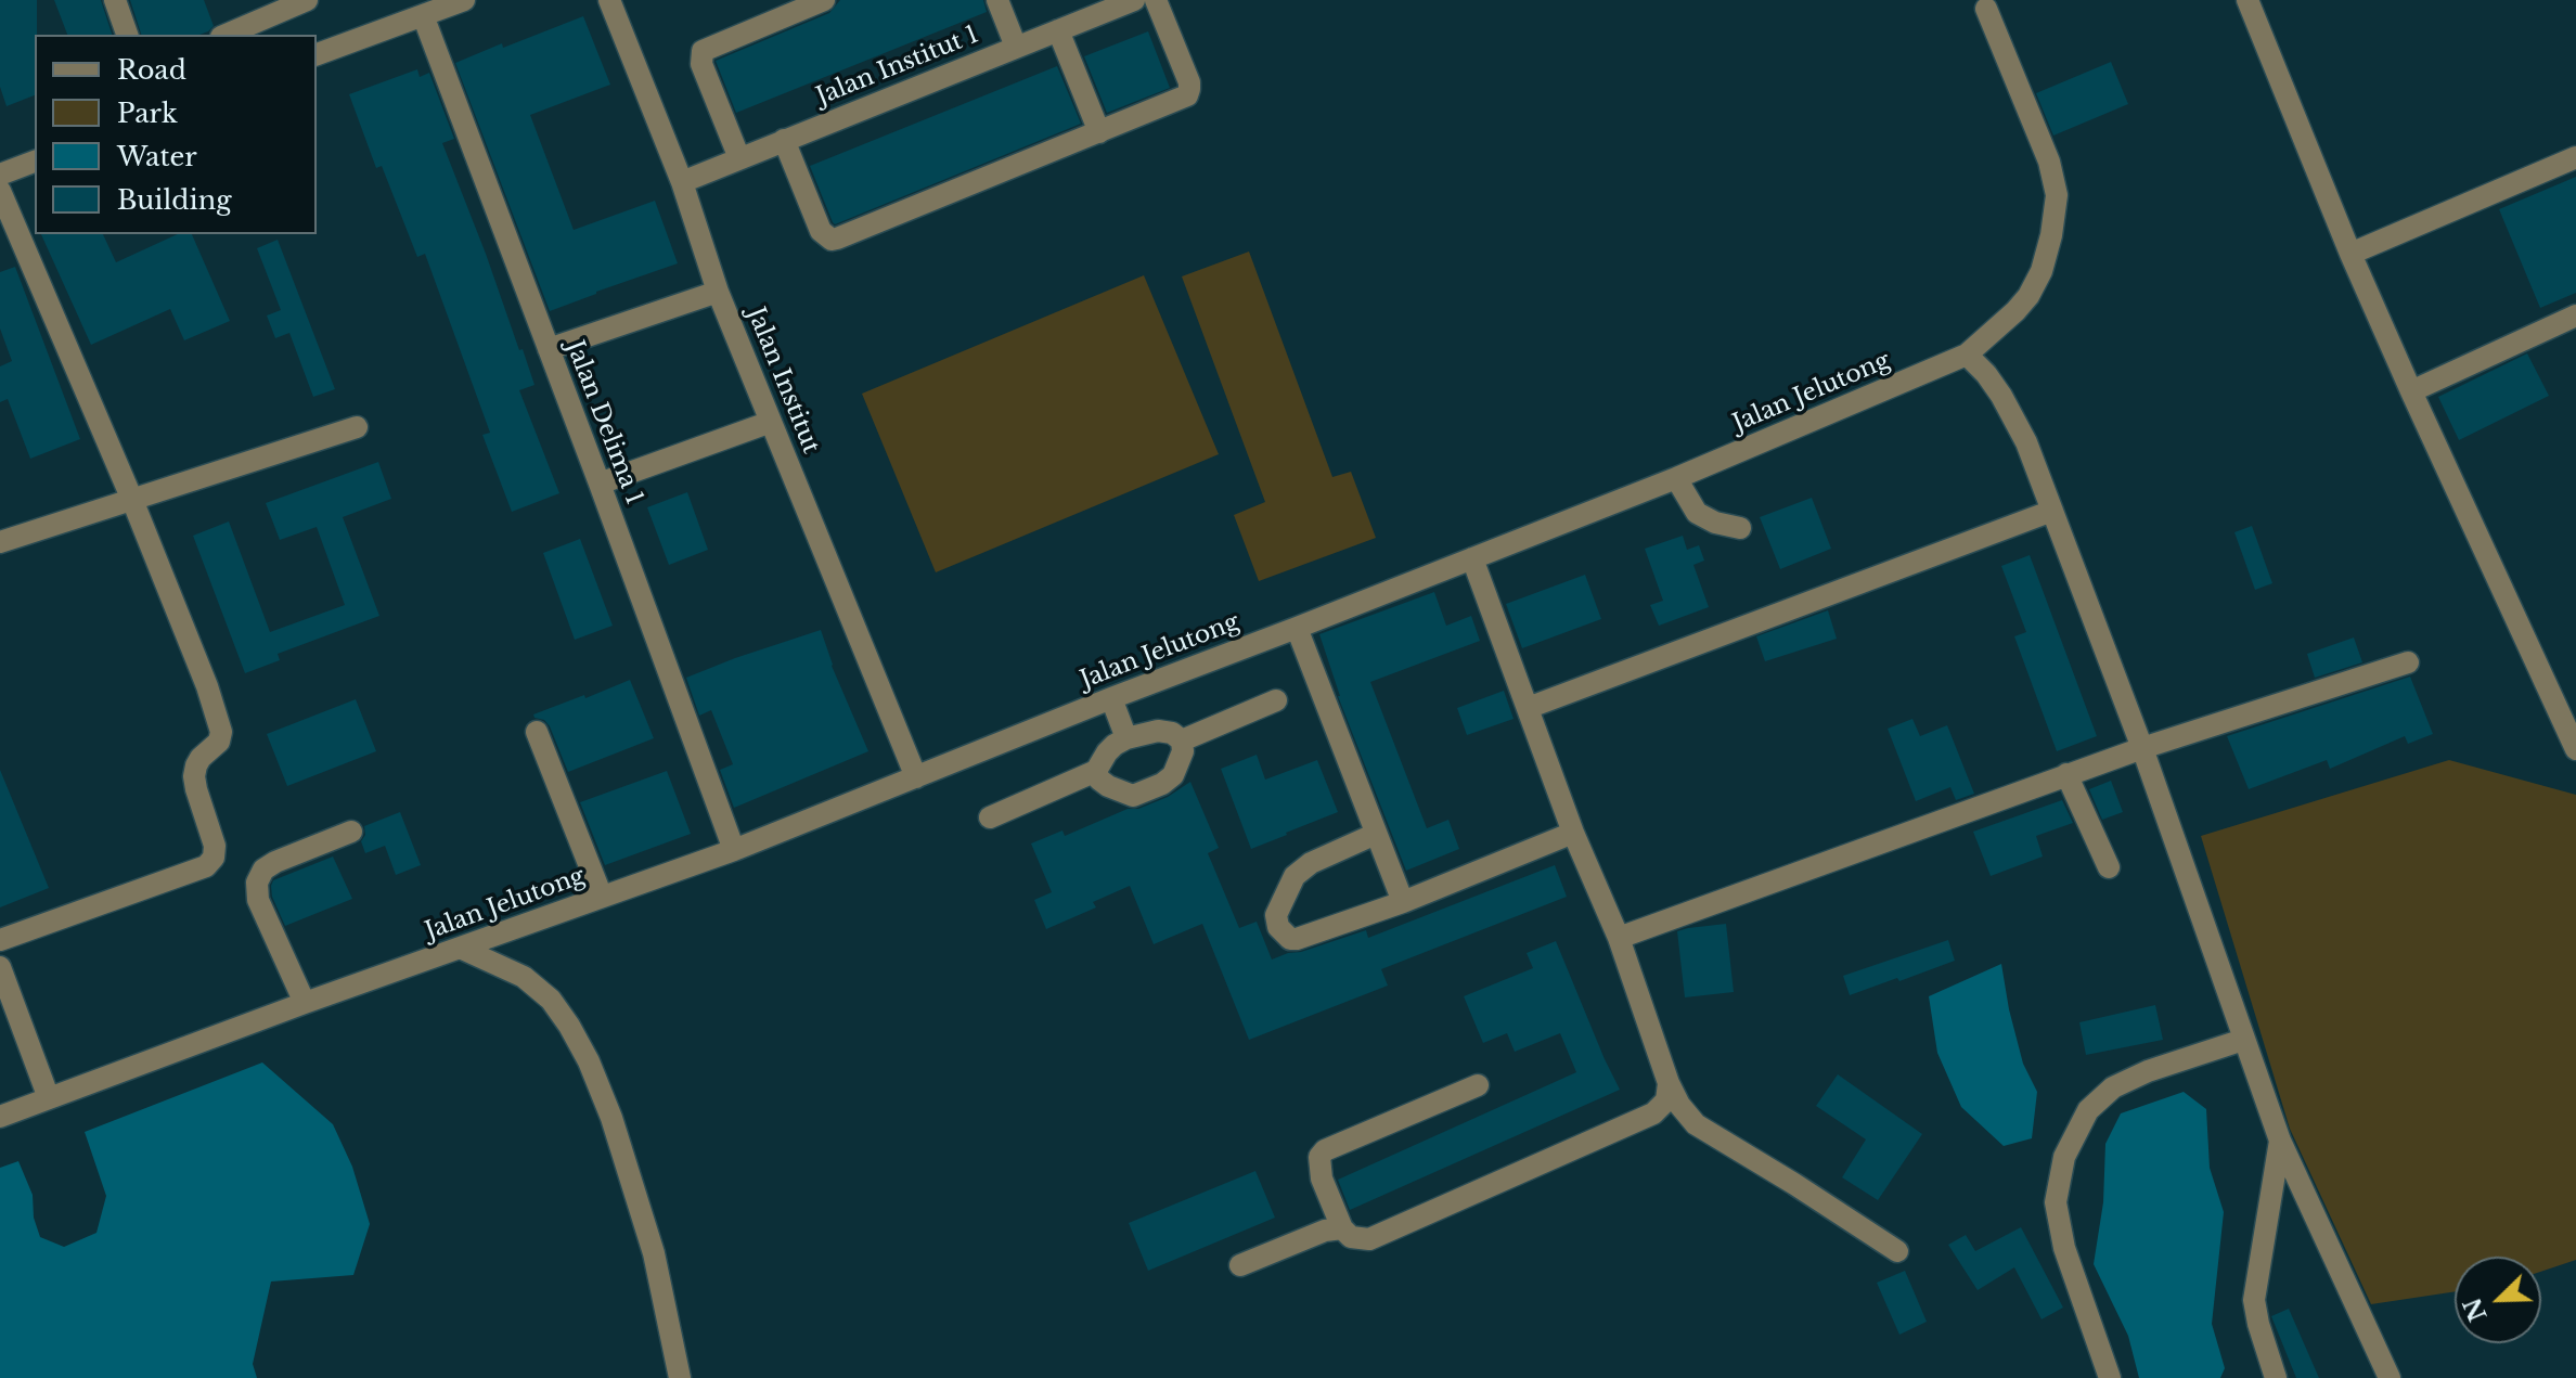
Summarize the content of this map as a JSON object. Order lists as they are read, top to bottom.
{
  "streets": {
    "street": [
      "Jalan Institut 1",
      "Jalan Institut",
      "Jalan Jelutong",
      "Jalan Delima 1"
    ]
  },
  "crossings": [
    ["Jalan Institut 1", "Jalan Institut"],
    ["Jalan Institut", "Jalan Jelutong"],
    ["Jalan Jelutong", "Jalan Delima 1"]
  ],
  "legend": [
    "Road",
    "Park",
    "Water",
    "Building"
  ],
  "north": "bottom left"
}
